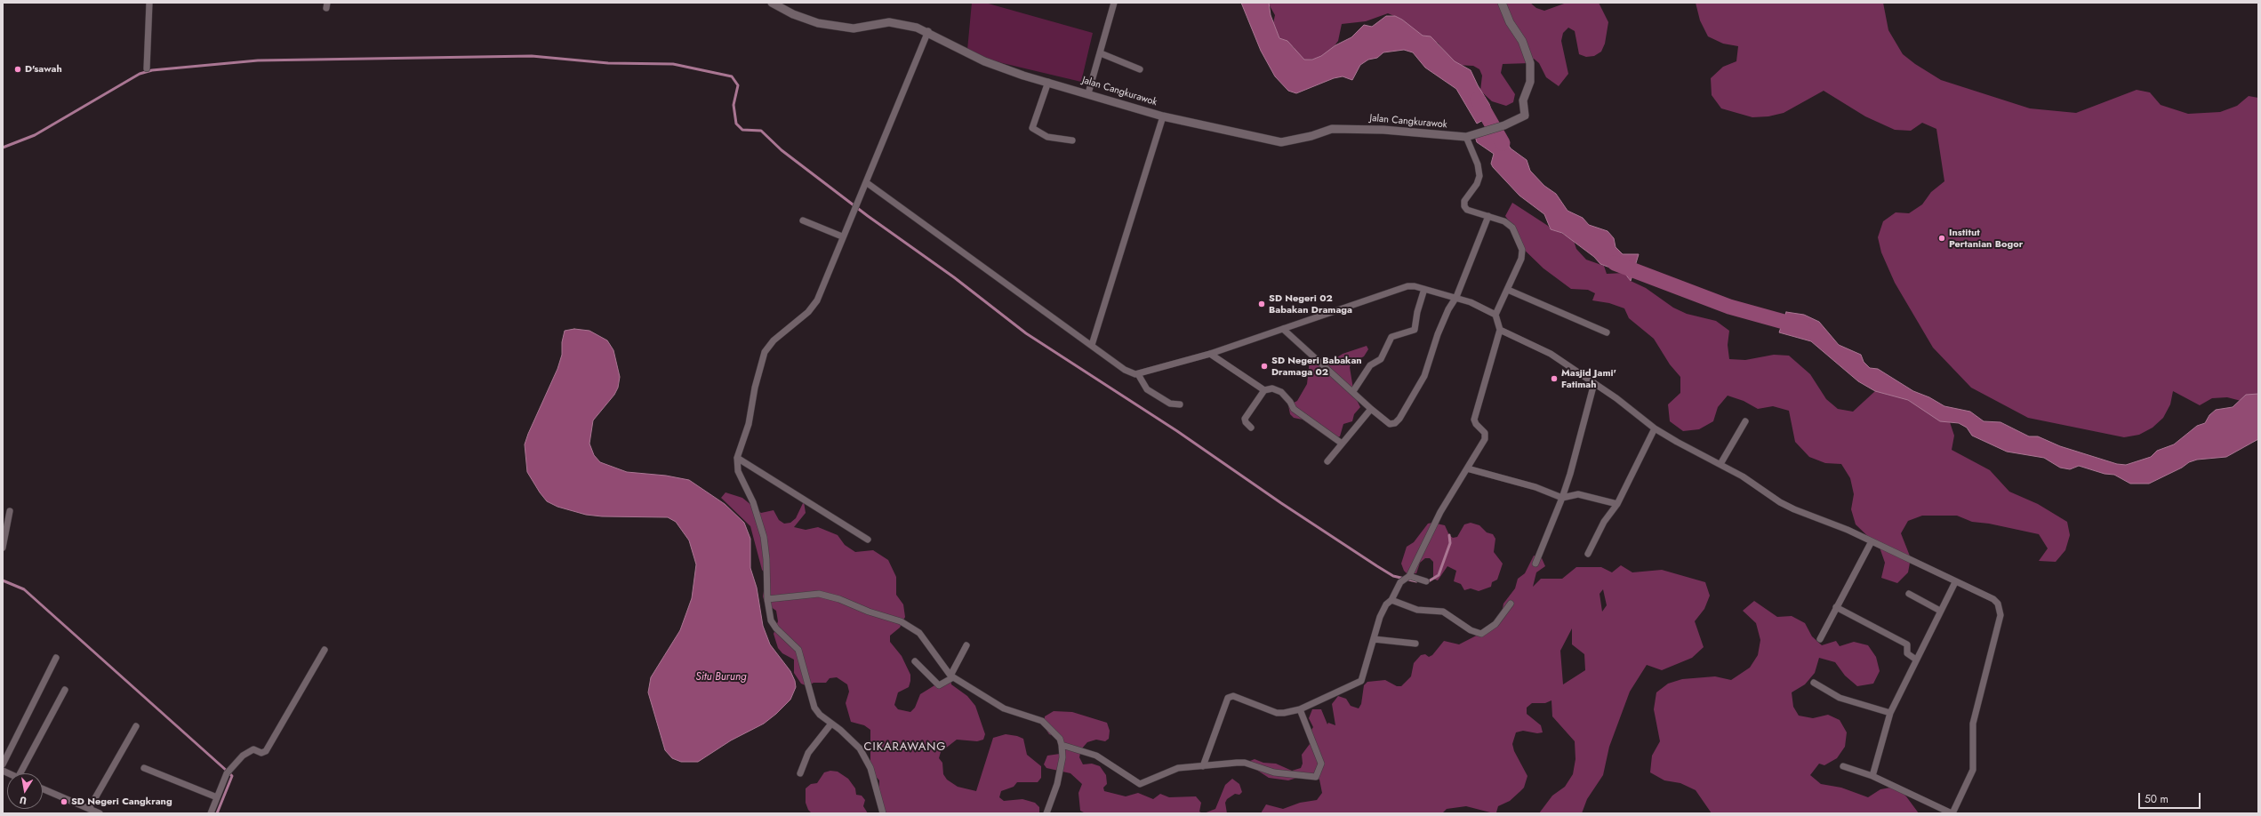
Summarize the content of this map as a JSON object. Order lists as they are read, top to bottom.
{
  "streets": {
    "street": ["Jalan Cangkurawok"]
  },
  "districts": ["CIKARAWANG"],
  "water": ["Situ Burung"],
  "places": [
    "D'sawah",
    "Institut Pertanian Bogor",
    "SD Negeri 02 Babakan Dramaga",
    "SD Negeri Babakan Dramaga 02",
    "Masjid Jami' Fatimah",
    "SD Negeri Cangkrang"
  ],
  "scale_bar": "50 m",
  "north": "bottom"
}
